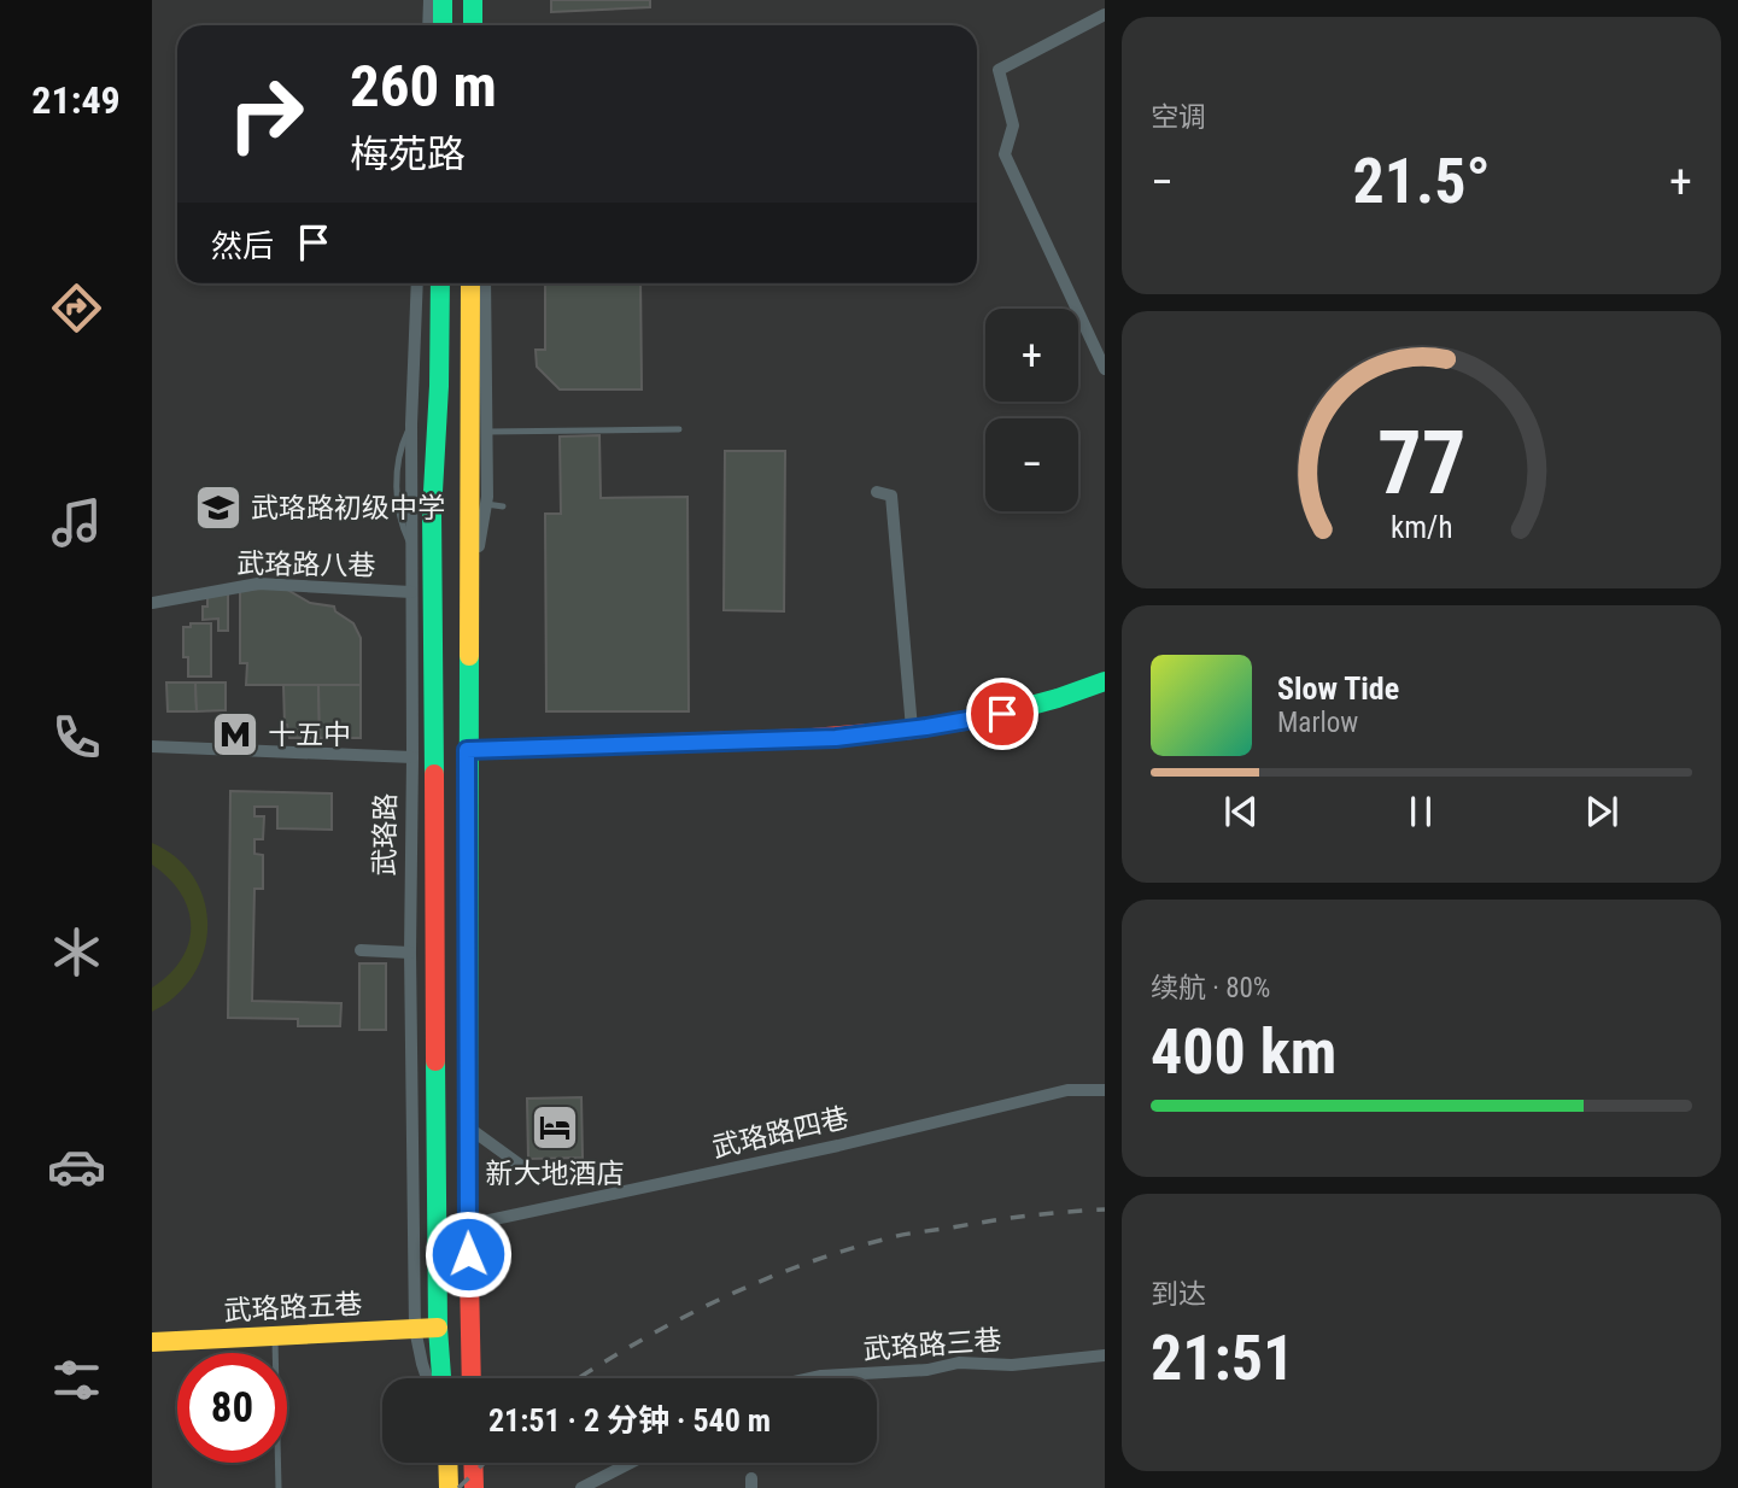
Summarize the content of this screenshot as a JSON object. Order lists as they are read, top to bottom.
{
  "streets": {
    "main road": ["武珞路", "武珞路五巷"],
    "street": ["武珞路八巷", "武珞路四巷", "武珞路三巷"]
  },
  "crossings": [
    ["武珞路八巷", "武珞路"],
    ["武珞路", "武珞路五巷"]
  ],
  "places": {
    "school or university": ["武珞路初级中学"],
    "metro station": ["十五中"],
    "hotel": ["新大地酒店"]
  },
  "page": {
    "tabs": "21:49",
    "tile": [
      "空调",
      ["续航 · 80%", "400 km"],
      ["到达", "21:51"]
    ],
    "turn": ["260 m", "梅苑路"],
    "heat": ["−", "21.5°", "+"],
    "then": "然后",
    "map_buttons": ["+", "−"],
    "song": ["Slow Tide", "Marlow"],
    "limit": "80",
    "trip": "21:51 · 2 分钟 · 540 m",
    "gauge": ["77", "km/h"]
  }
}
